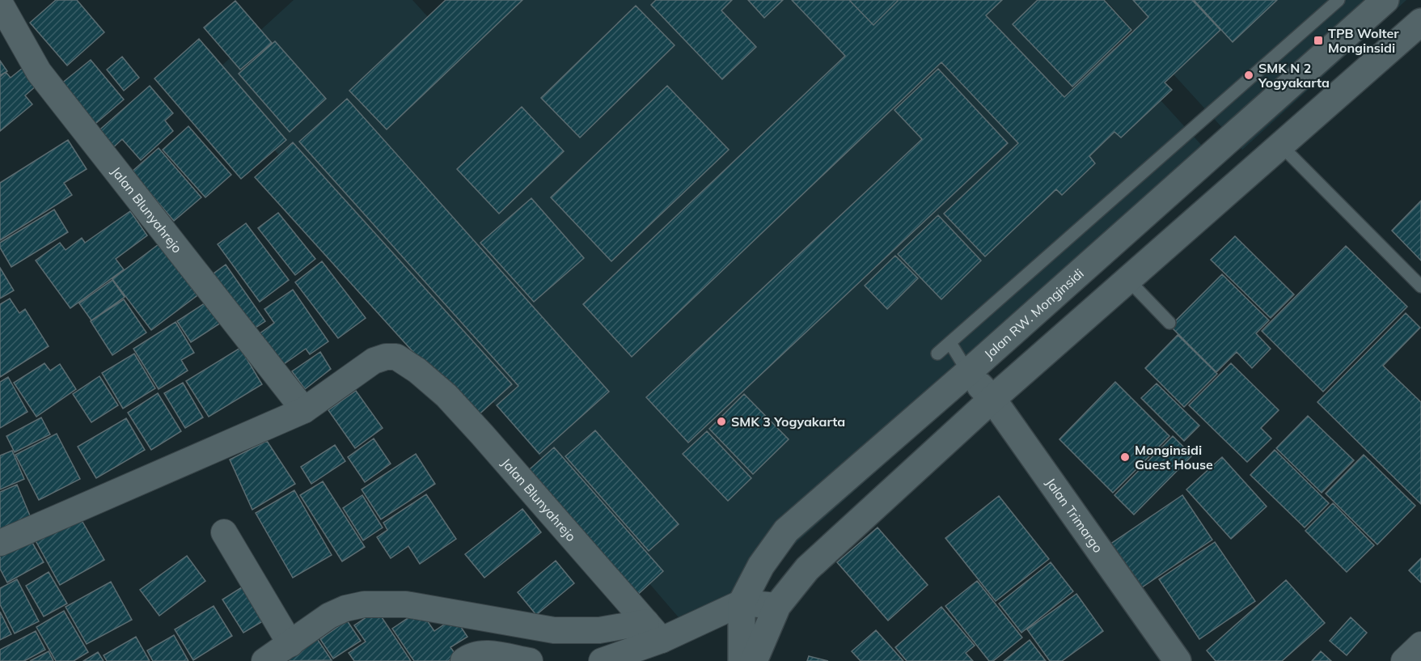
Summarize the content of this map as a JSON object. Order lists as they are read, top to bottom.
{
  "streets": {
    "main road": ["Jalan RW. Monginsidi", "Jalan Trimargo"],
    "street": ["Jalan Blunyahrejo"]
  },
  "crossings": [
    ["Jalan RW. Monginsidi", "Jalan Trimargo"]
  ],
  "places": {
    "transit": ["TPB Wolter Monginsidi"],
    "other": ["SMK N 2 Yogyakarta", "SMK 3 Yogyakarta", "Monginsidi Guest House"]
  }
}
